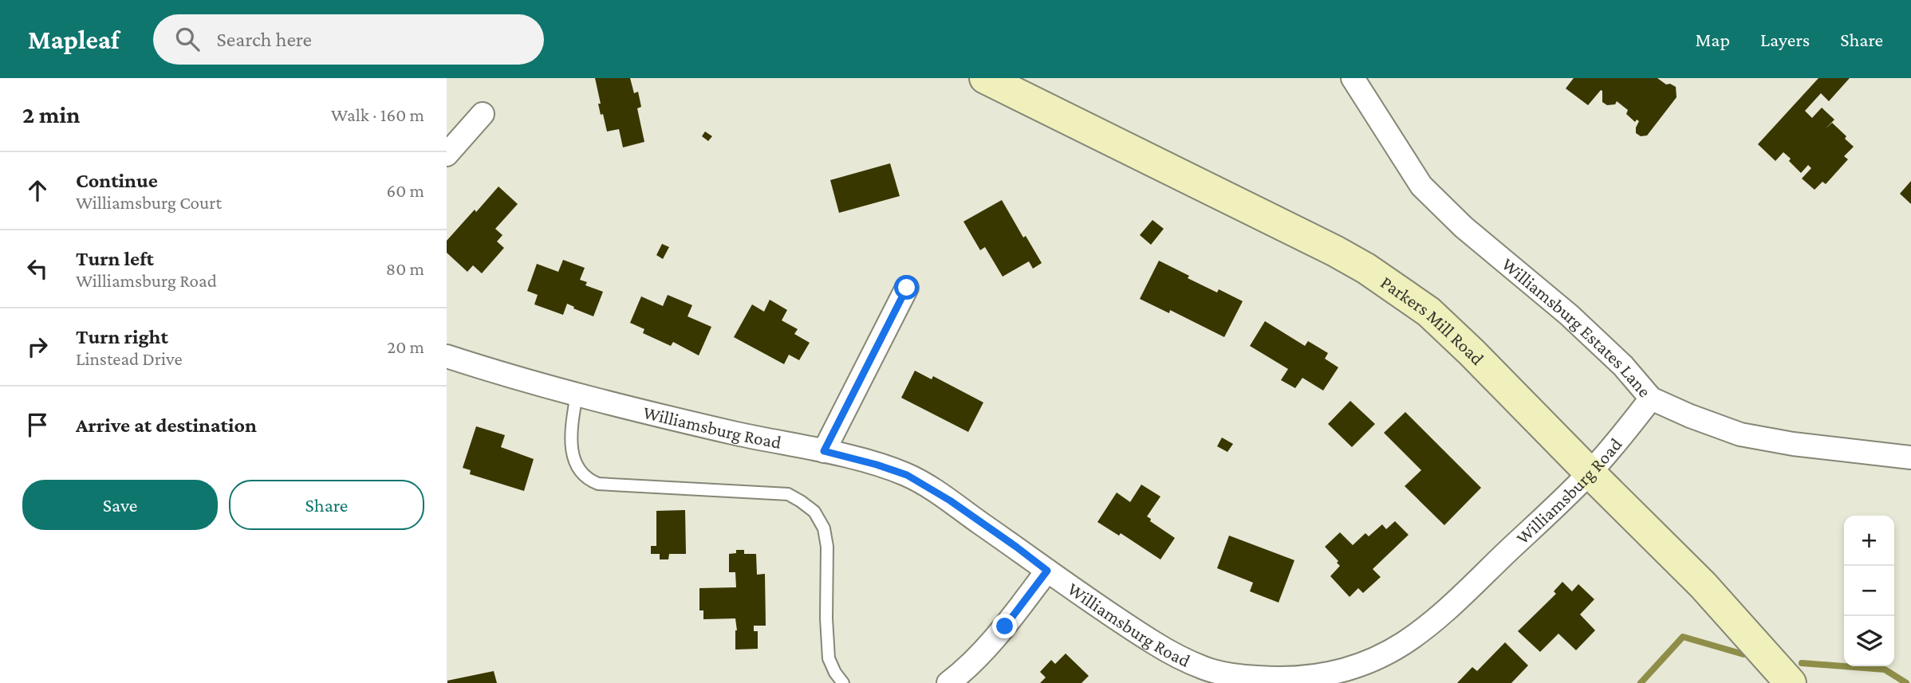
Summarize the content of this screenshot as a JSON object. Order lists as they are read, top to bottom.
{
  "streets": {
    "main road": ["Parkers Mill Road"],
    "street": ["Williamsburg Estates Lane", "Williamsburg Road"]
  },
  "crossings": [
    ["Parkers Mill Road", "Williamsburg Road"],
    ["Williamsburg Estates Lane", "Williamsburg Road"]
  ],
  "page": {
    "header": "Mapleaf",
    "search": "Search here",
    "nav": ["Map", "Layers", "Share"],
    "heading": ["2 min", "Walk · 160 m"],
    "list": [
      ["Continue", "Williamsburg Court", "60 m"],
      ["Turn left", "Williamsburg Road", "80 m"],
      ["Turn right", "Linstead Drive", "20 m"],
      "Arrive at destination"
    ],
    "buttons": ["Save", "Share"],
    "map_buttons": ["+", "−"]
  }
}
